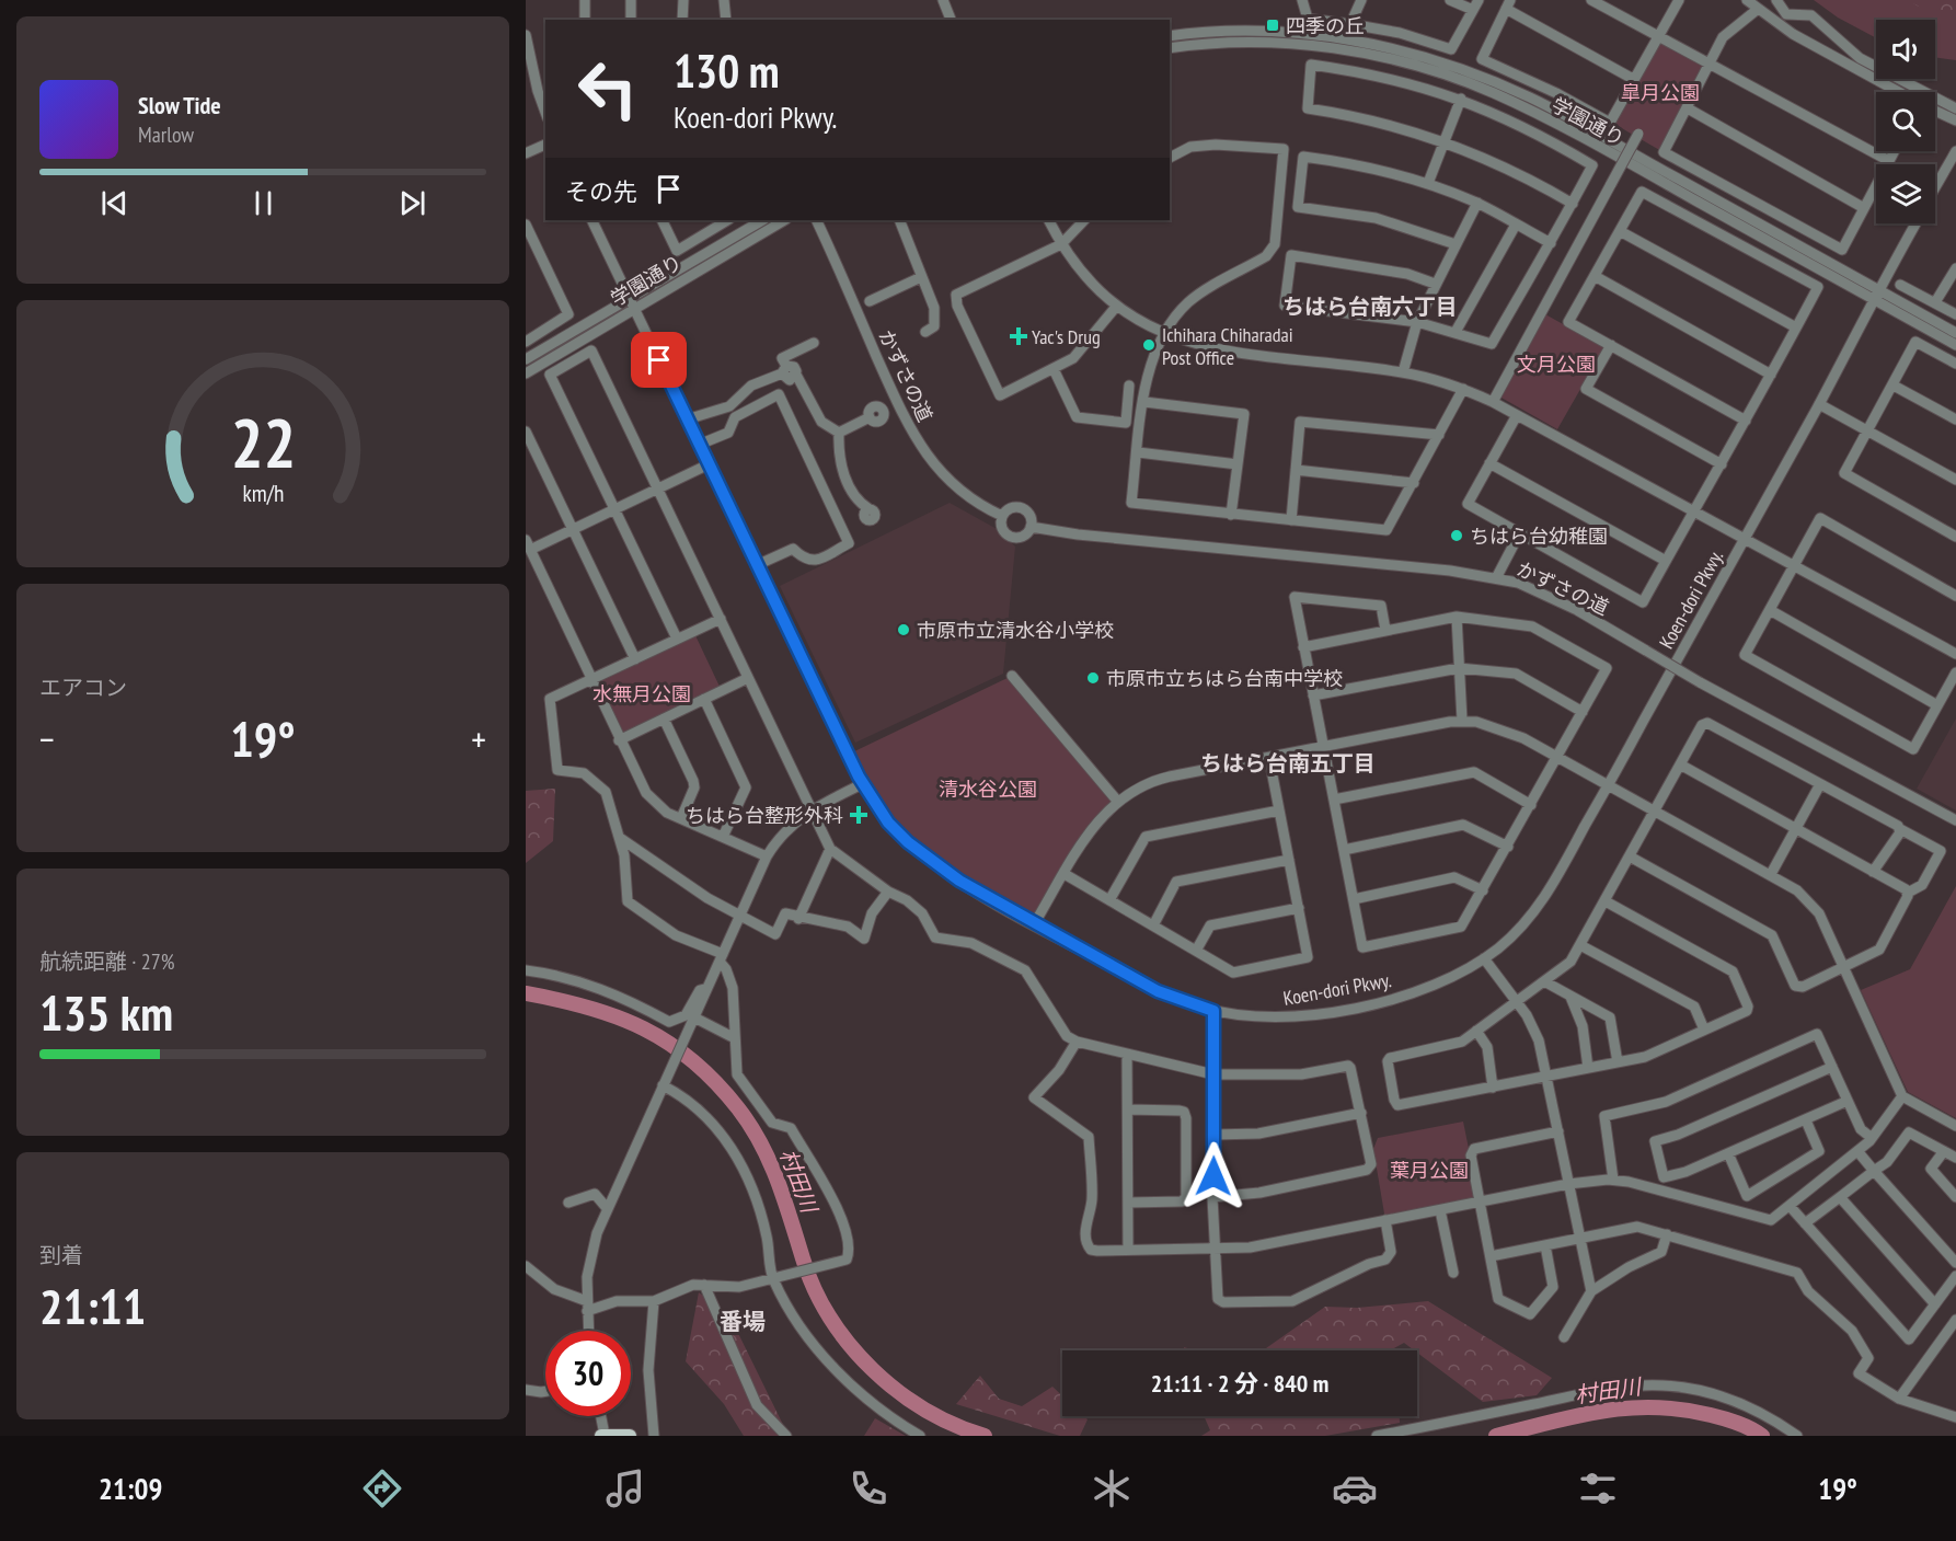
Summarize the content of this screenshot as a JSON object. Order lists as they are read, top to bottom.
{
  "streets": {
    "street": ["学園通り", "かずさの道", "Koen-dori Pkwy."]
  },
  "crossings": [
    ["学園通り", "Koen-dori Pkwy."]
  ],
  "districts": ["ちはら台南六丁目", "ちはら台南五丁目", "番場"],
  "water": ["村田川"],
  "parks": [
    "皐月公園",
    "文月公園",
    "水無月公園",
    "清水谷公園",
    "葉月公園"
  ],
  "places": {
    "transit": ["四季の丘"],
    "health": ["Yac's Drug", "ちはら台整形外科"],
    "other": [
      "Ichihara Chiharadai Post Office",
      "ちはら台幼稚園",
      "市原市立清水谷小学校",
      "市原市立ちはら台南中学校"
    ]
  },
  "page": {
    "turn": ["130 m", "Koen-dori Pkwy."],
    "song": ["Slow Tide", "Marlow"],
    "then": "その先",
    "tile": [
      "エアコン",
      ["航続距離 · 27%", "135 km"],
      ["到着", "21:11"]
    ],
    "heat": ["−", "19°", "+"],
    "limit": "30",
    "trip": "21:11 · 2 分 · 840 m",
    "tabs": ["21:09", "19°"],
    "gauge": ["22", "km/h"]
  }
}
